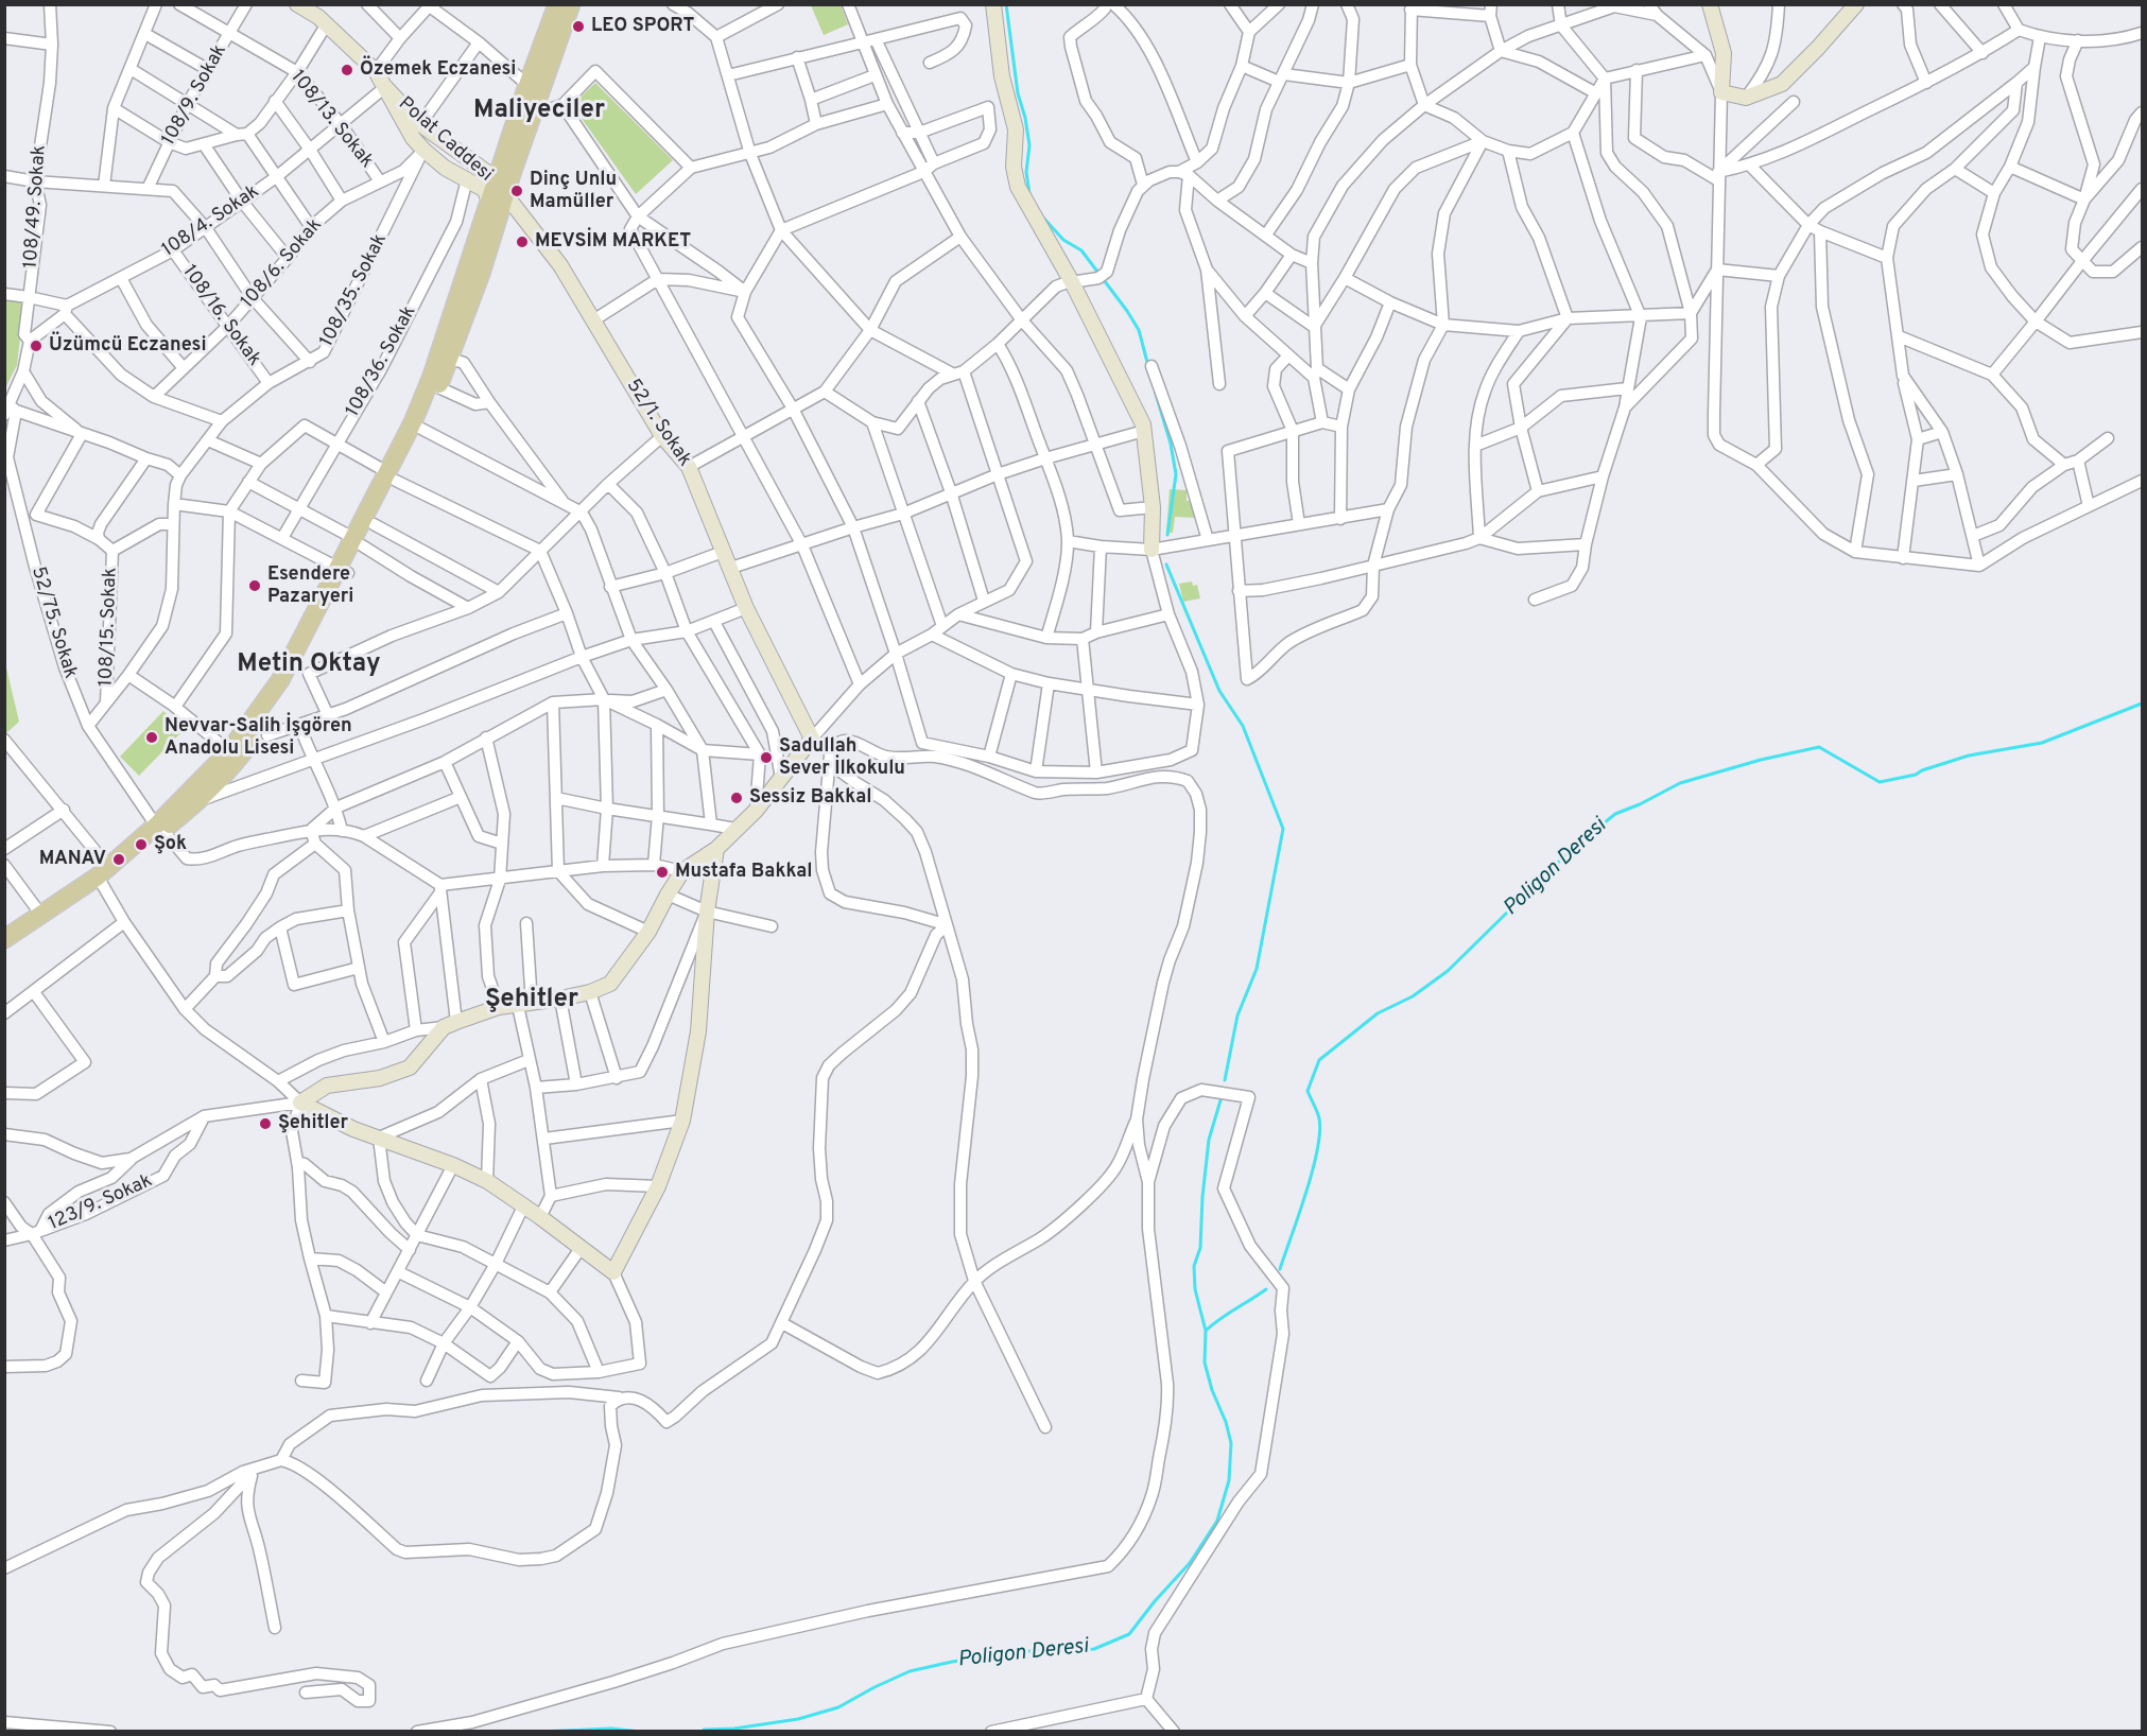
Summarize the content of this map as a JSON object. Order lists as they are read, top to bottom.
{
  "streets": {
    "street": [
      "108/9. Sokak",
      "108/13. Sokak",
      "Polat Caddesi",
      "108/49. Sokak",
      "108/4. Sokak",
      "108/6. Sokak",
      "108/35. Sokak",
      "108/16. Sokak",
      "108/36. Sokak",
      "52/1. Sokak",
      "52/75. Sokak",
      "108/15. Sokak",
      "123/9. Sokak"
    ]
  },
  "crossings": [
    ["108/9. Sokak", "108/13. Sokak"],
    ["108/13. Sokak", "108/4. Sokak"],
    ["108/13. Sokak", "108/6. Sokak"],
    ["Polat Caddesi", "108/4. Sokak"],
    ["Polat Caddesi", "108/6. Sokak"],
    ["Polat Caddesi", "108/35. Sokak"],
    ["Polat Caddesi", "108/36. Sokak"],
    ["Polat Caddesi", "52/1. Sokak"],
    ["108/49. Sokak", "108/4. Sokak"],
    ["108/49. Sokak", "52/75. Sokak"],
    ["108/4. Sokak", "108/16. Sokak"],
    ["108/6. Sokak", "108/35. Sokak"],
    ["108/6. Sokak", "108/16. Sokak"],
    ["108/35. Sokak", "108/16. Sokak"],
    ["108/35. Sokak", "52/75. Sokak"],
    ["108/35. Sokak", "108/15. Sokak"]
  ],
  "districts": ["Maliyeciler", "Metin Oktay", "Şehitler"],
  "water": ["Poligon Deresi"],
  "places": [
    "LEO SPORT",
    "Özemek Eczanesi",
    "Dinç Unlu Mamüller",
    "MEVSİM MARKET",
    "Üzümcü Eczanesi",
    "Esendere Pazaryeri",
    "Nevvar-Salih İşgören Anadolu Lisesi",
    "Sadullah Sever İlkokulu",
    "Sessiz Bakkal",
    "Şok",
    "MANAV",
    "Mustafa Bakkal",
    "Şehitler"
  ]
}
